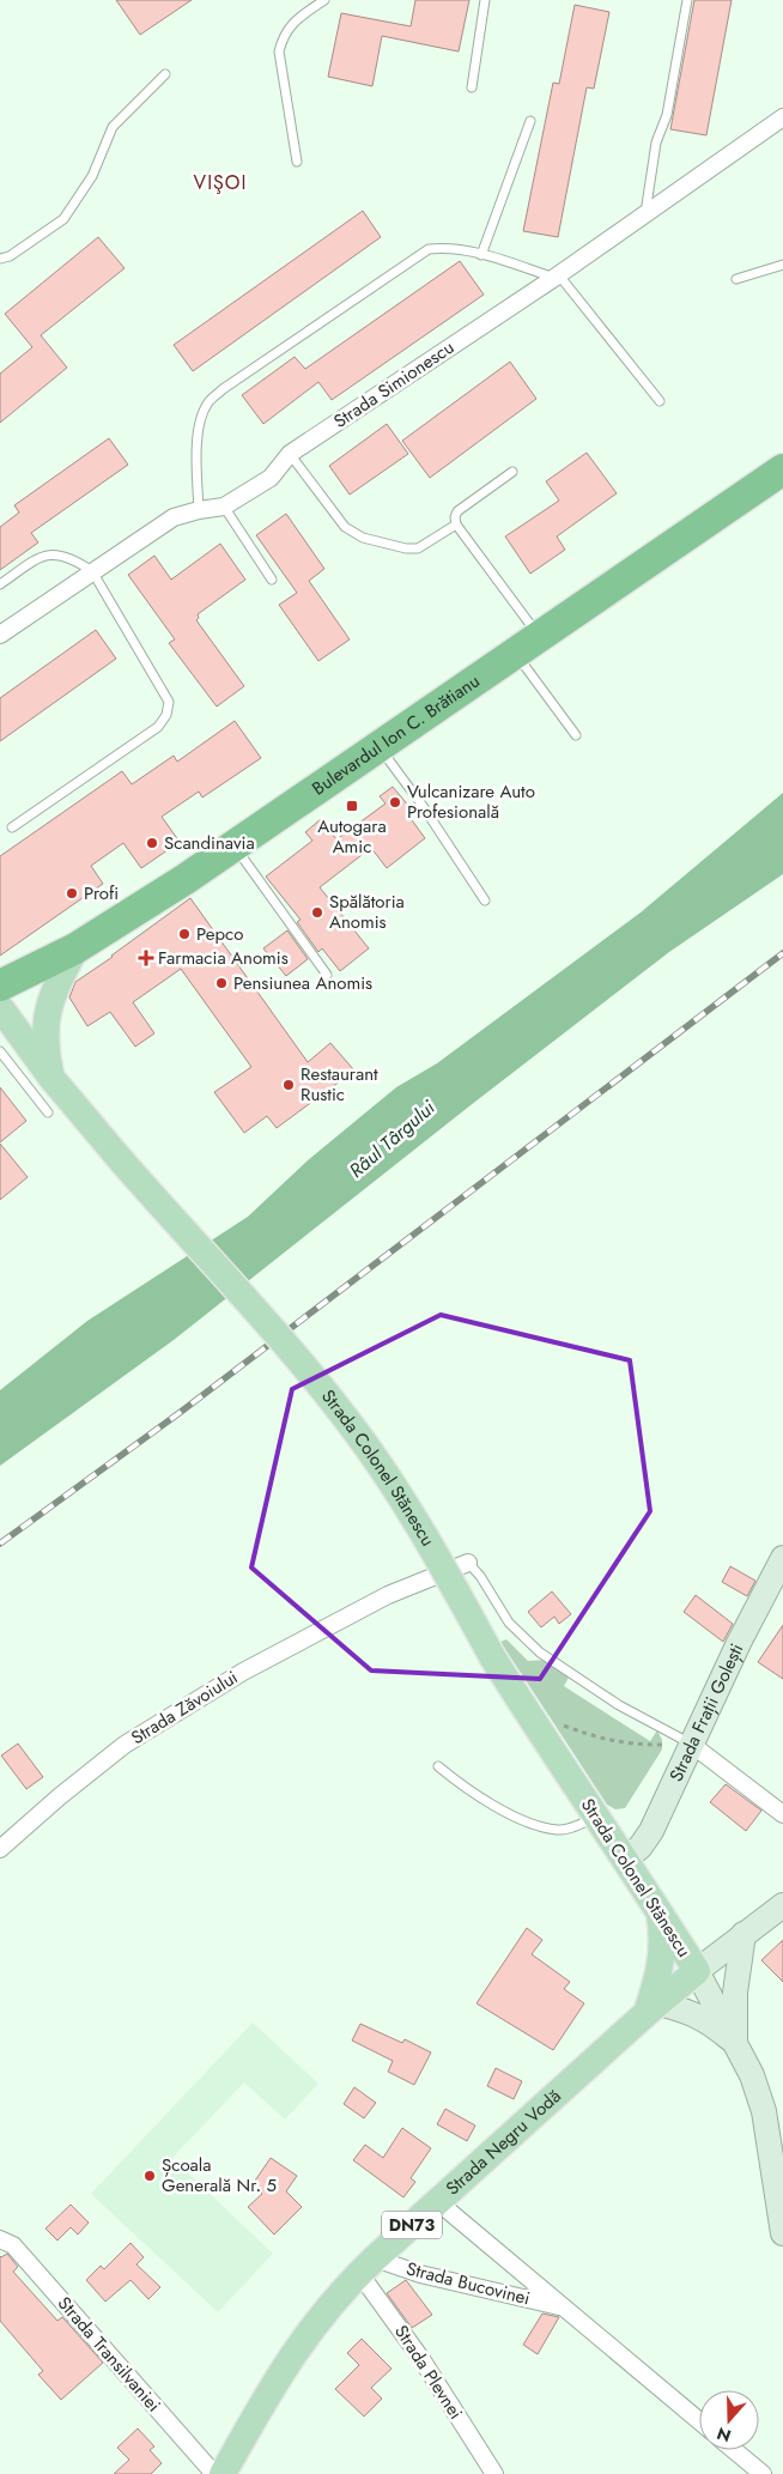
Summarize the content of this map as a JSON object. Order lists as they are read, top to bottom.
{
  "streets": {
    "highway": ["Bulevardul Ion C. Brătianu"],
    "main road": [
      "Strada Colonel Stănescu",
      "Strada Frații Golești",
      "Strada Negru Vodă",
      "DN73"
    ],
    "street": [
      "Strada Simionescu",
      "Strada Zăvoiului",
      "Strada Bucovinei",
      "Strada Transilvaniei",
      "Strada Plevnei"
    ]
  },
  "crossings": [
    ["Strada Colonel Stănescu", "Strada Frații Golești"],
    ["Strada Colonel Stănescu", "Strada Negru Vodă"],
    ["Strada Negru Vodă", "Strada Bucovinei"],
    ["Strada Negru Vodă", "Strada Plevnei"],
    ["Strada Bucovinei", "Strada Plevnei"]
  ],
  "districts": ["VIŞOI"],
  "water": ["Râul Târgului"],
  "places": {
    "other": [
      "Vulcanizare Auto Profesională",
      "Scandinavia",
      "Profi",
      "Spălătoria Anomis",
      "Pepco",
      "Pensiunea Anomis",
      "Restaurant Rustic",
      "Școala Generală Nr. 5"
    ],
    "transit": ["Autogara Amic"],
    "health": ["Farmacia Anomis"]
  },
  "north": "bottom"
}
